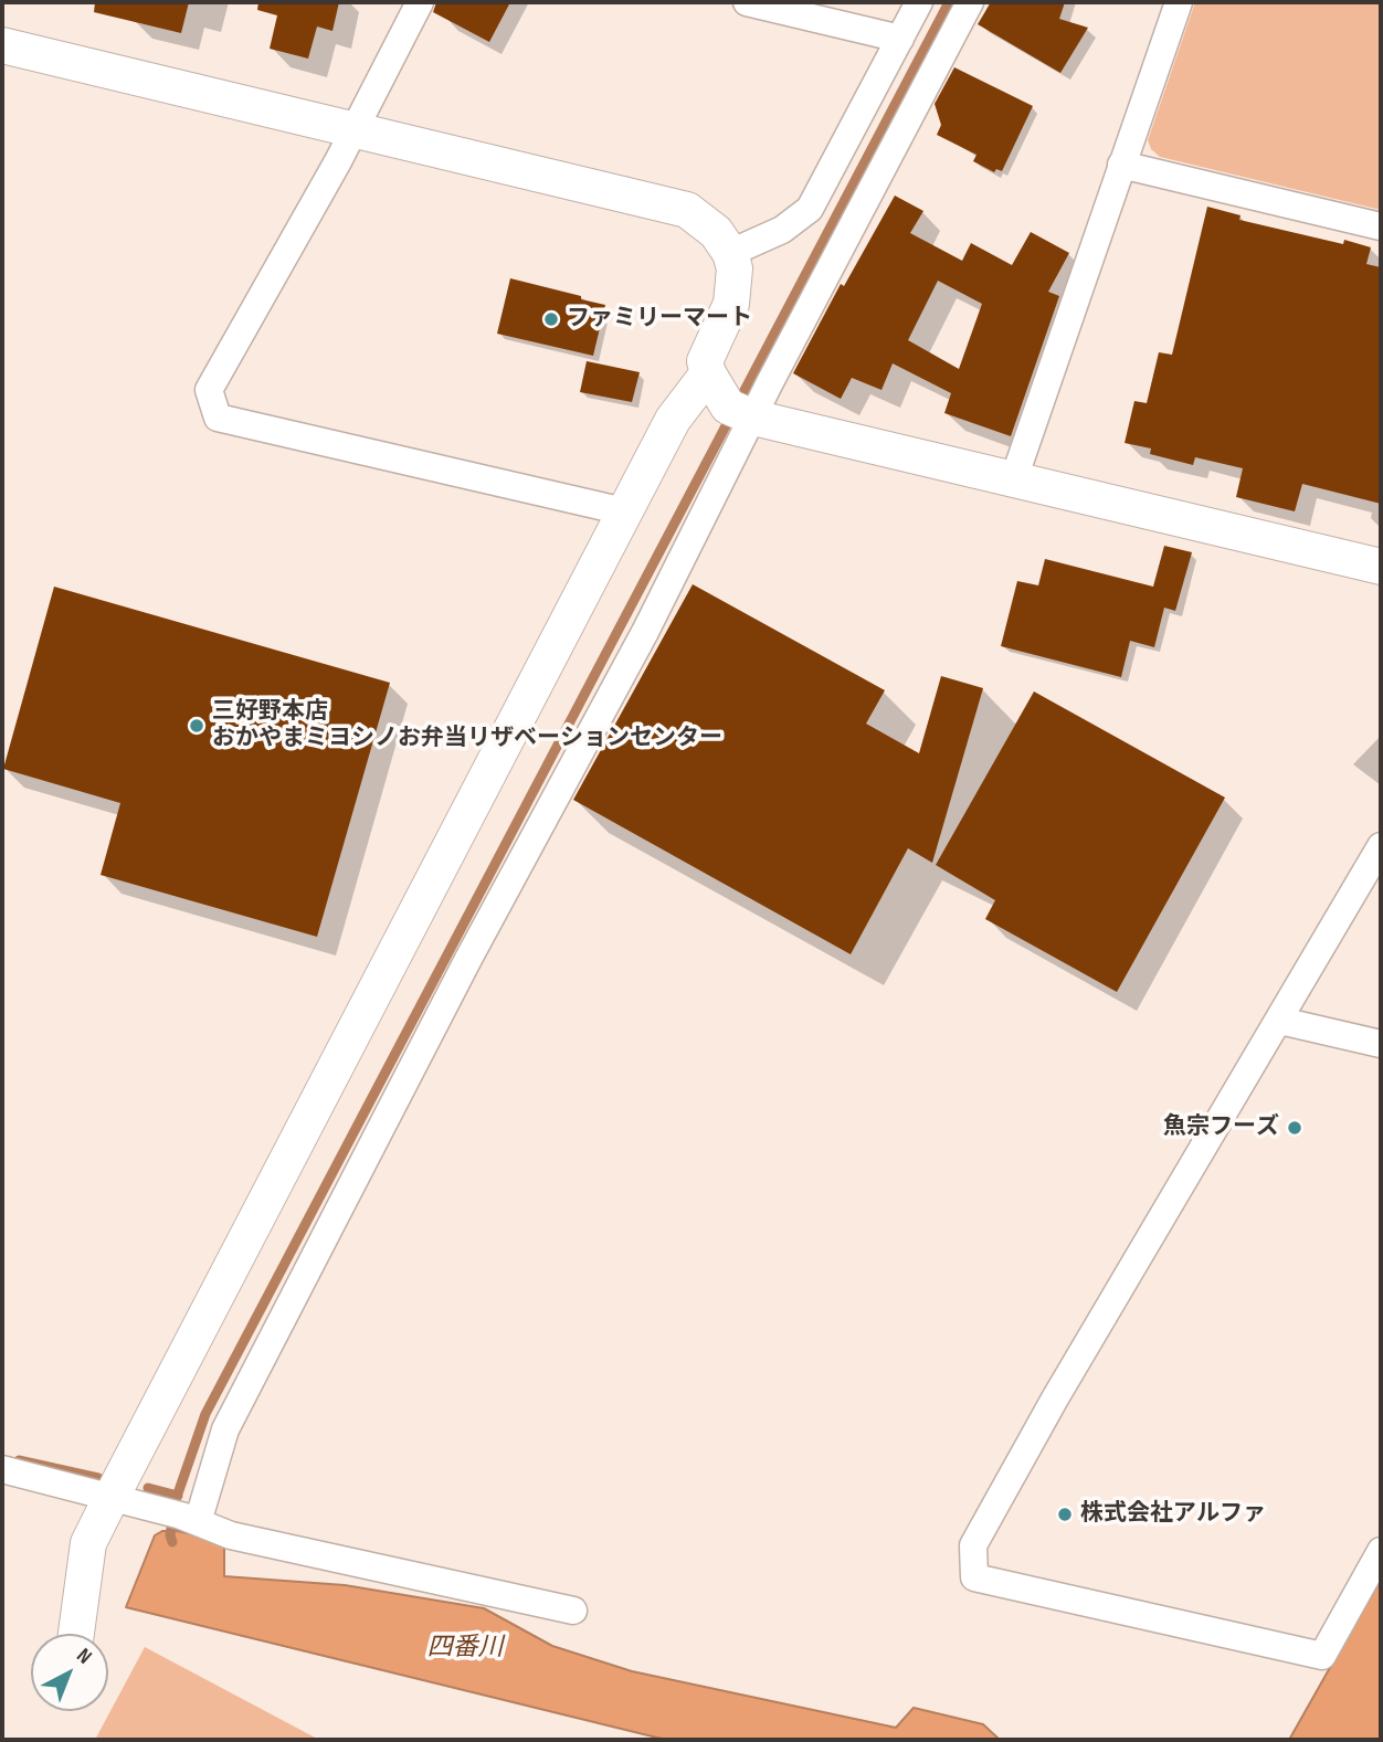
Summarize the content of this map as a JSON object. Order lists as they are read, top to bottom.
{
  "water": ["四番川"],
  "places": [
    "ファミリーマート",
    "三好野本店 おかやまミヨシノお弁当リザベーションセンター",
    "魚宗フーズ",
    "株式会社アルファ"
  ],
  "north": "top right"
}
